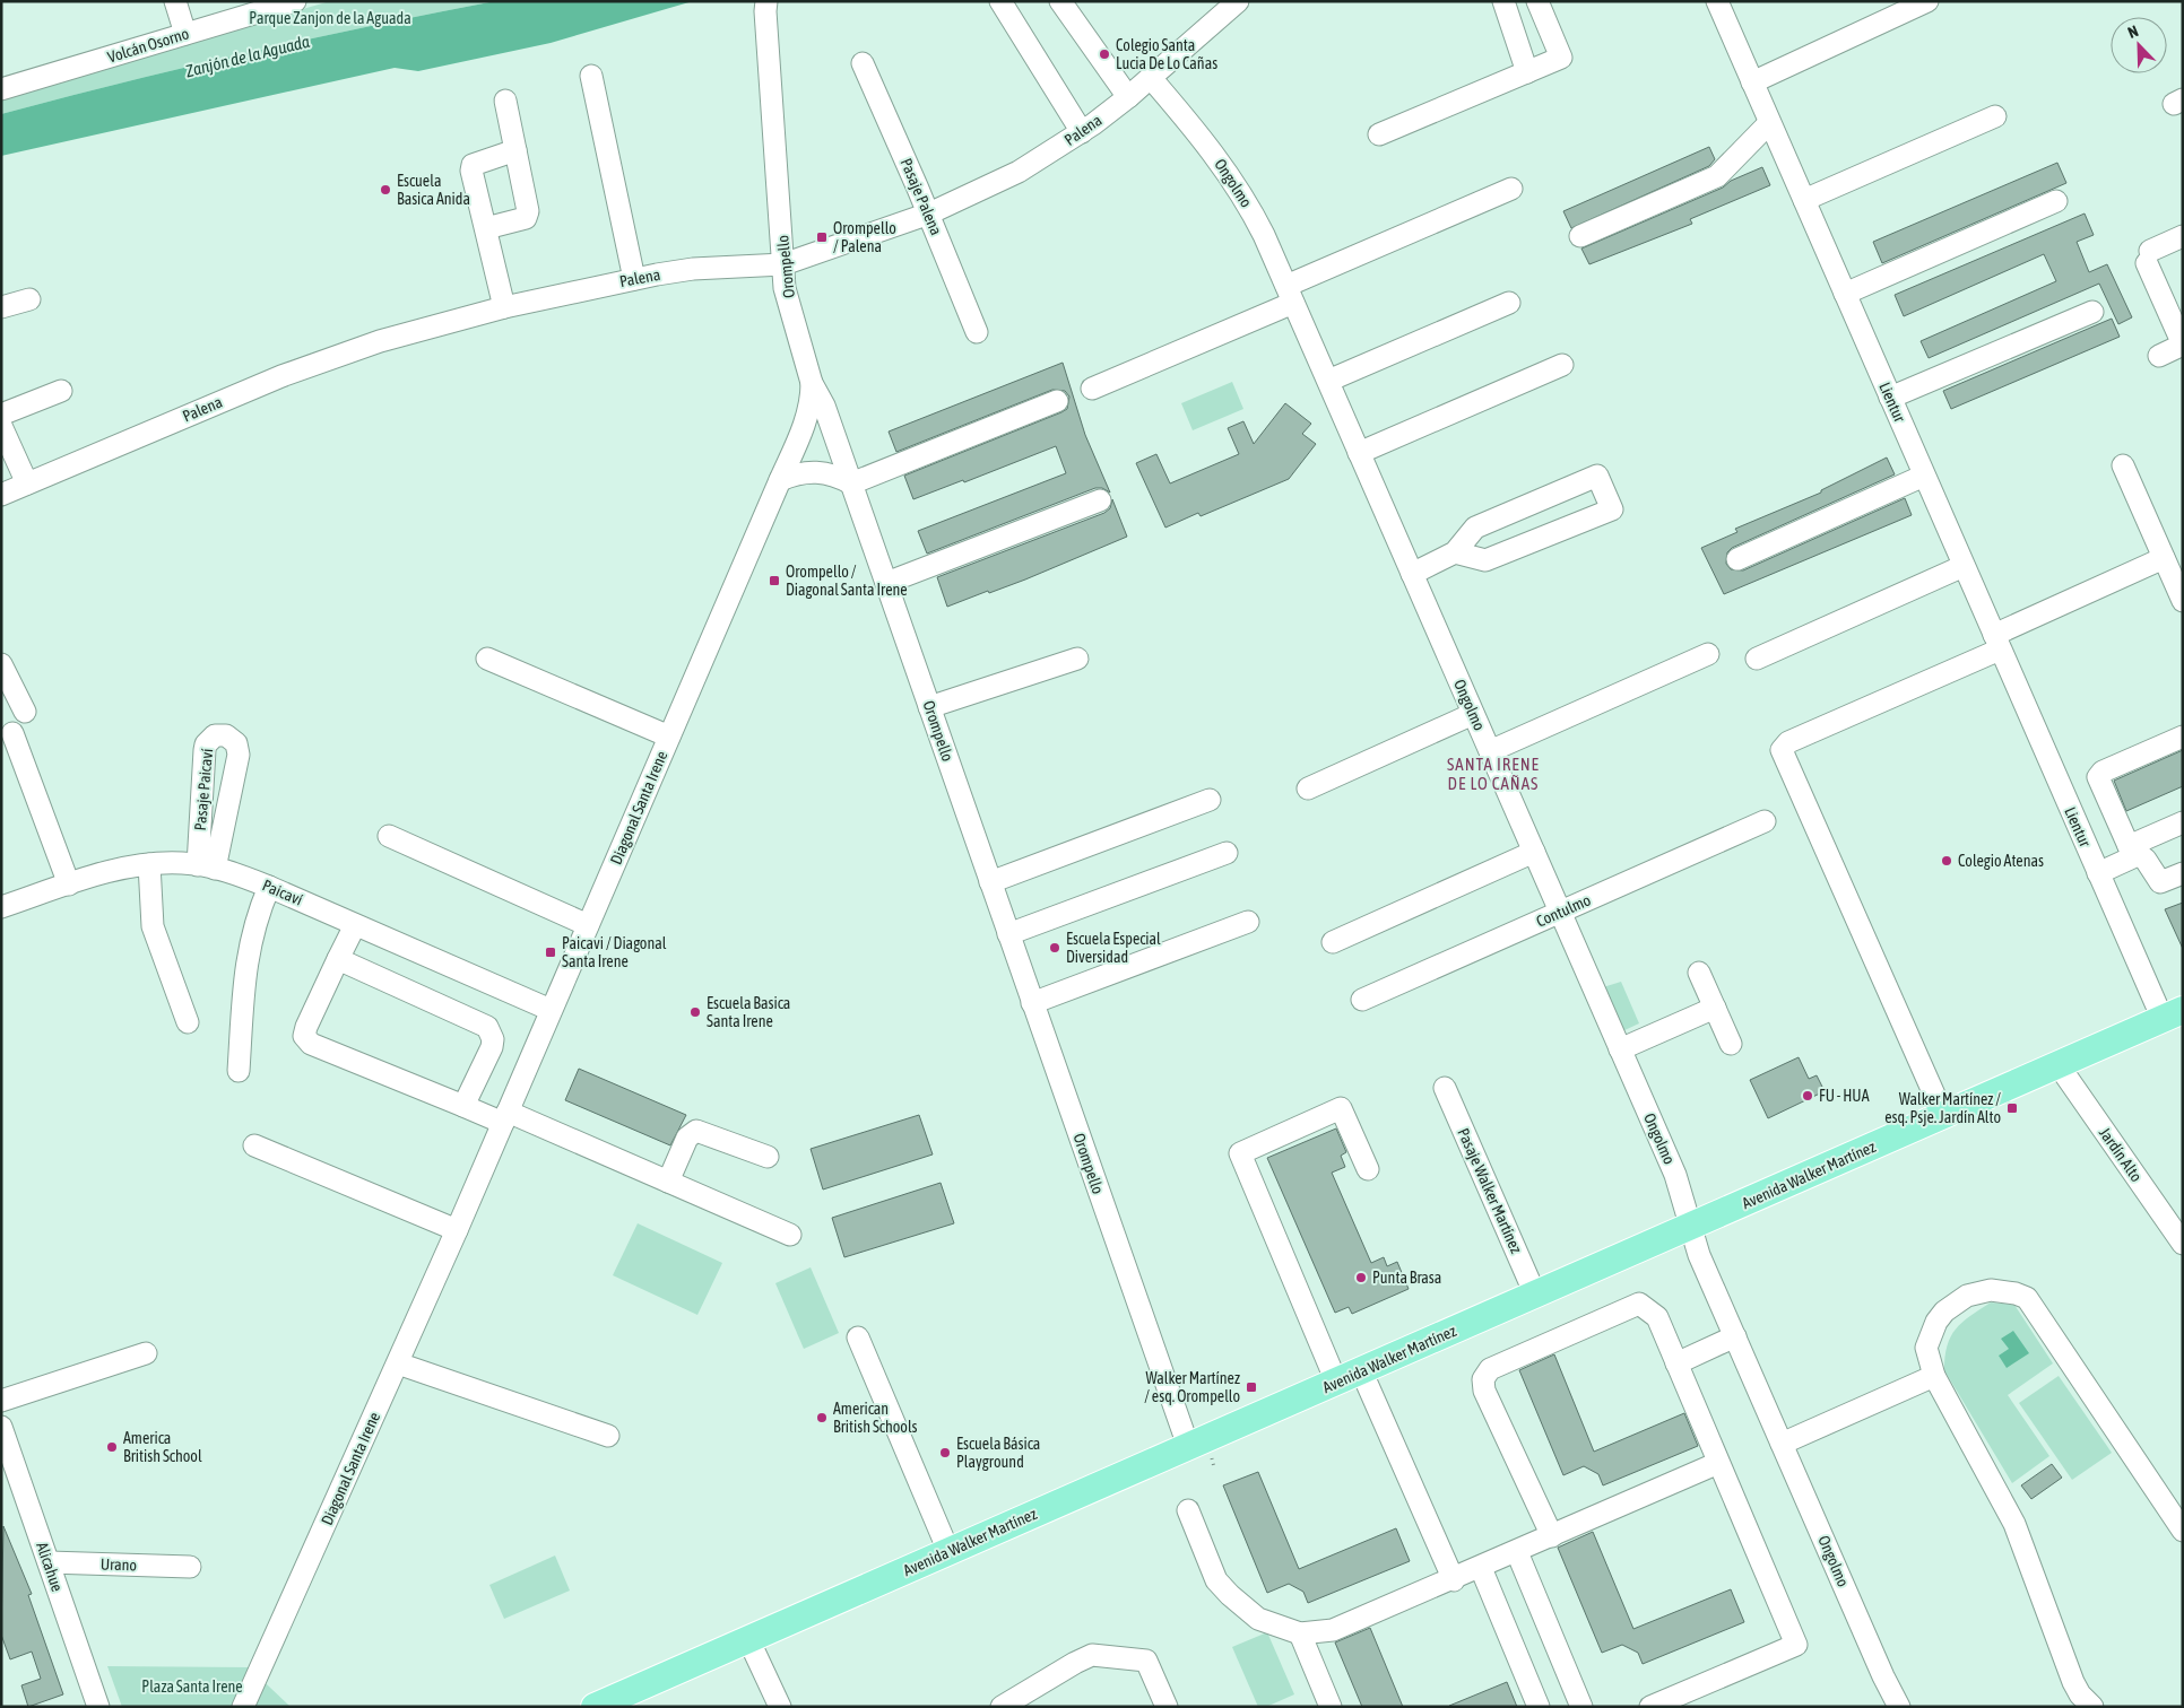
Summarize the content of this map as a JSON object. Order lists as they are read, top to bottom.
{
  "streets": {
    "main road": ["Avenida Walker Martínez"],
    "street": [
      "Volcán Osorno",
      "Palena",
      "Ongolmo",
      "Pasaje Palena",
      "Orompello",
      "Lientur",
      "Pasaje Paicaví",
      "Diagonal Santa Irene",
      "Paicaví",
      "Contulmo",
      "Jardín Alto",
      "Pasaje Walker Martínez",
      "Urano",
      "Alicahue"
    ]
  },
  "crossings": [
    ["Palena", "Ongolmo"],
    ["Palena", "Pasaje Palena"],
    ["Palena", "Orompello"],
    ["Ongolmo", "Contulmo"],
    ["Ongolmo", "Avenida Walker Martínez"],
    ["Orompello", "Diagonal Santa Irene"],
    ["Orompello", "Avenida Walker Martínez"],
    ["Lientur", "Avenida Walker Martínez"],
    ["Pasaje Paicaví", "Paicaví"],
    ["Diagonal Santa Irene", "Paicaví"],
    ["Jardín Alto", "Avenida Walker Martínez"],
    ["Avenida Walker Martínez", "Pasaje Walker Martínez"],
    ["Urano", "Alicahue"]
  ],
  "districts": ["SANTA IRENE DE LO CAÑAS"],
  "water": ["Zanjón de la Aguada"],
  "parks": ["Parque Zanjon de la Aguada", "Plaza Santa Irene"],
  "places": {
    "other": [
      "Colegio Santa Lucia De Lo Cañas",
      "Escuela Basica Anida",
      "Colegio Atenas",
      "Escuela Especial Diversidad",
      "Escuela Basica Santa Irene",
      "FU - HUA",
      "Punta Brasa",
      "American British Schools",
      "America British School",
      "Escuela Básica Playground"
    ],
    "transit": [
      "Orompello / Palena",
      "Orompello / Diagonal Santa Irene",
      "Paicavi / Diagonal Santa Irene",
      "Walker Martínez / esq. Psje. Jardín Alto",
      "Walker Martínez / esq. Orompello"
    ]
  },
  "north": "top left"
}
